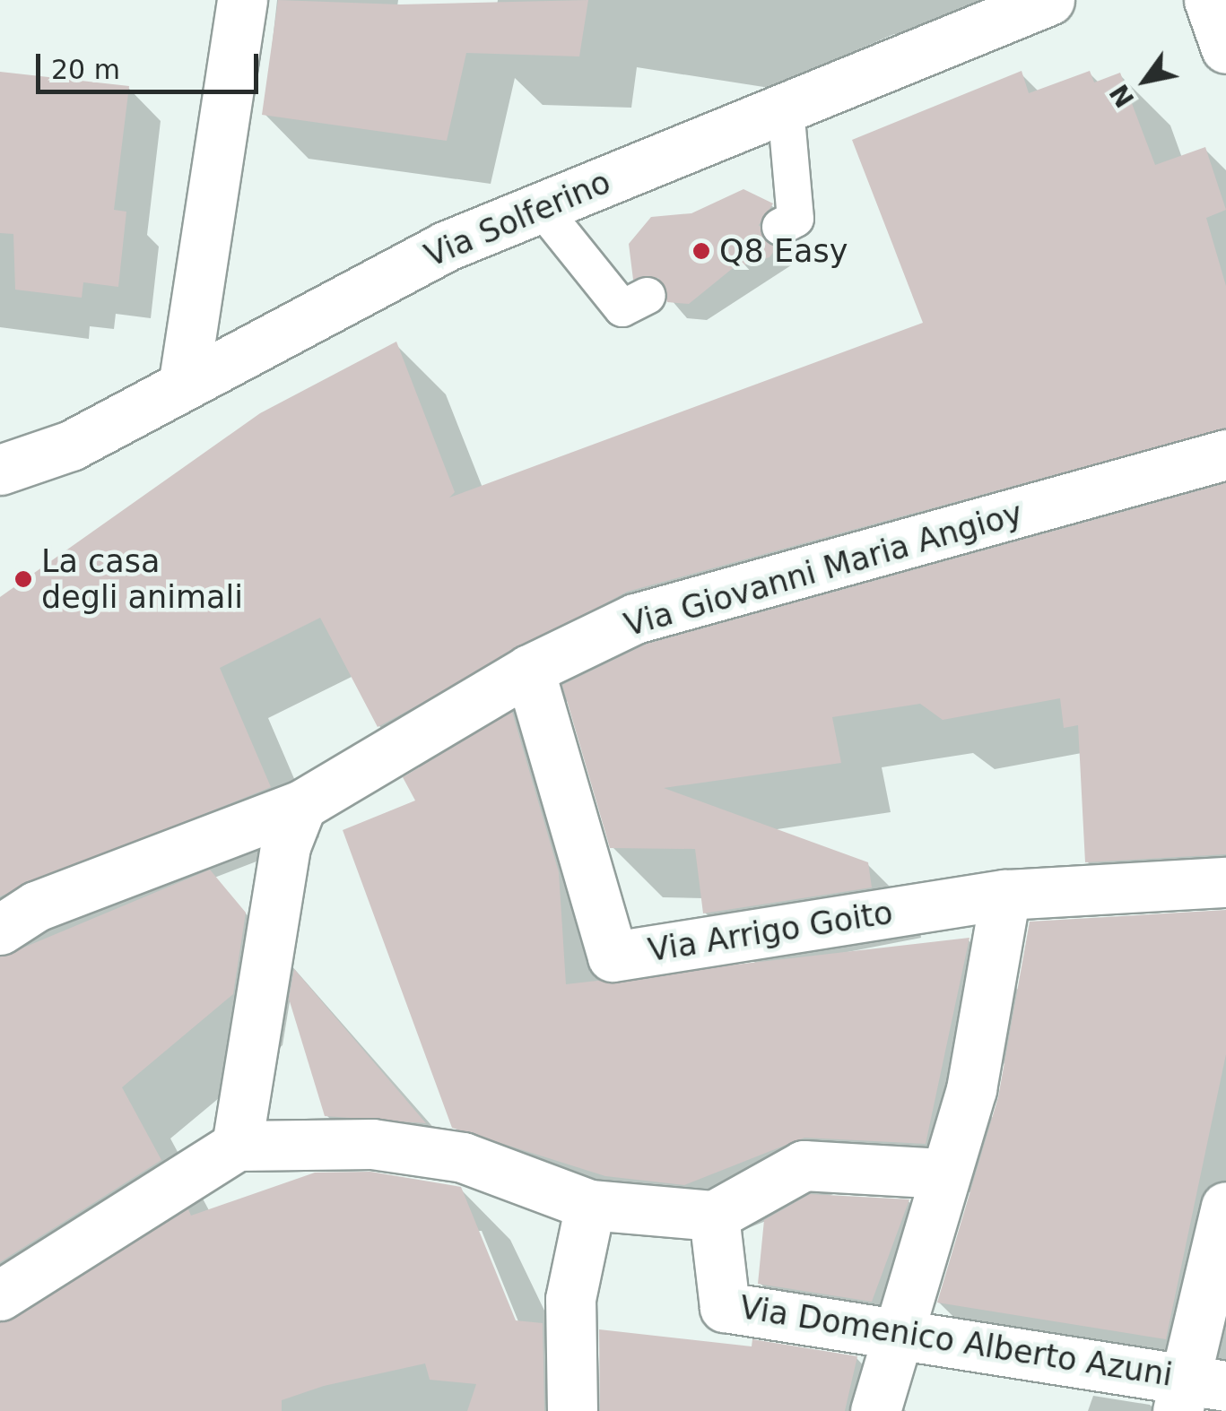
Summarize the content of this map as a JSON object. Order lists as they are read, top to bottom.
{
  "streets": {
    "street": [
      "Via Solferino",
      "Via Giovanni Maria Angioy",
      "Via Arrigo Goito",
      "Via Domenico Alberto Azuni"
    ]
  },
  "crossings": [
    ["Via Giovanni Maria Angioy", "Via Arrigo Goito"]
  ],
  "places": ["Q8 Easy", "La casa degli animali"],
  "scale_bar": "20 m",
  "north": "bottom left"
}
